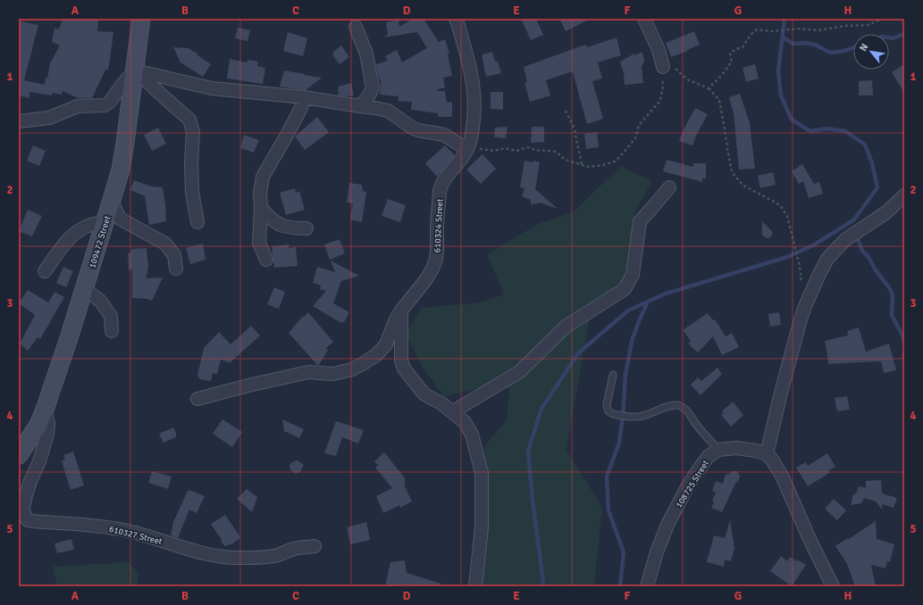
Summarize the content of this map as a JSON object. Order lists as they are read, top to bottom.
{
  "streets": {
    "street": [
      "610324 Street",
      "109472 Street",
      "108725 Street",
      "610327 Street"
    ]
  },
  "north": "top left",
  "grid": {
    "columns": [
      "A",
      "B",
      "C",
      "D",
      "E",
      "F",
      "G",
      "H"
    ],
    "rows": [
      "1",
      "2",
      "3",
      "4",
      "5"
    ]
  }
}
